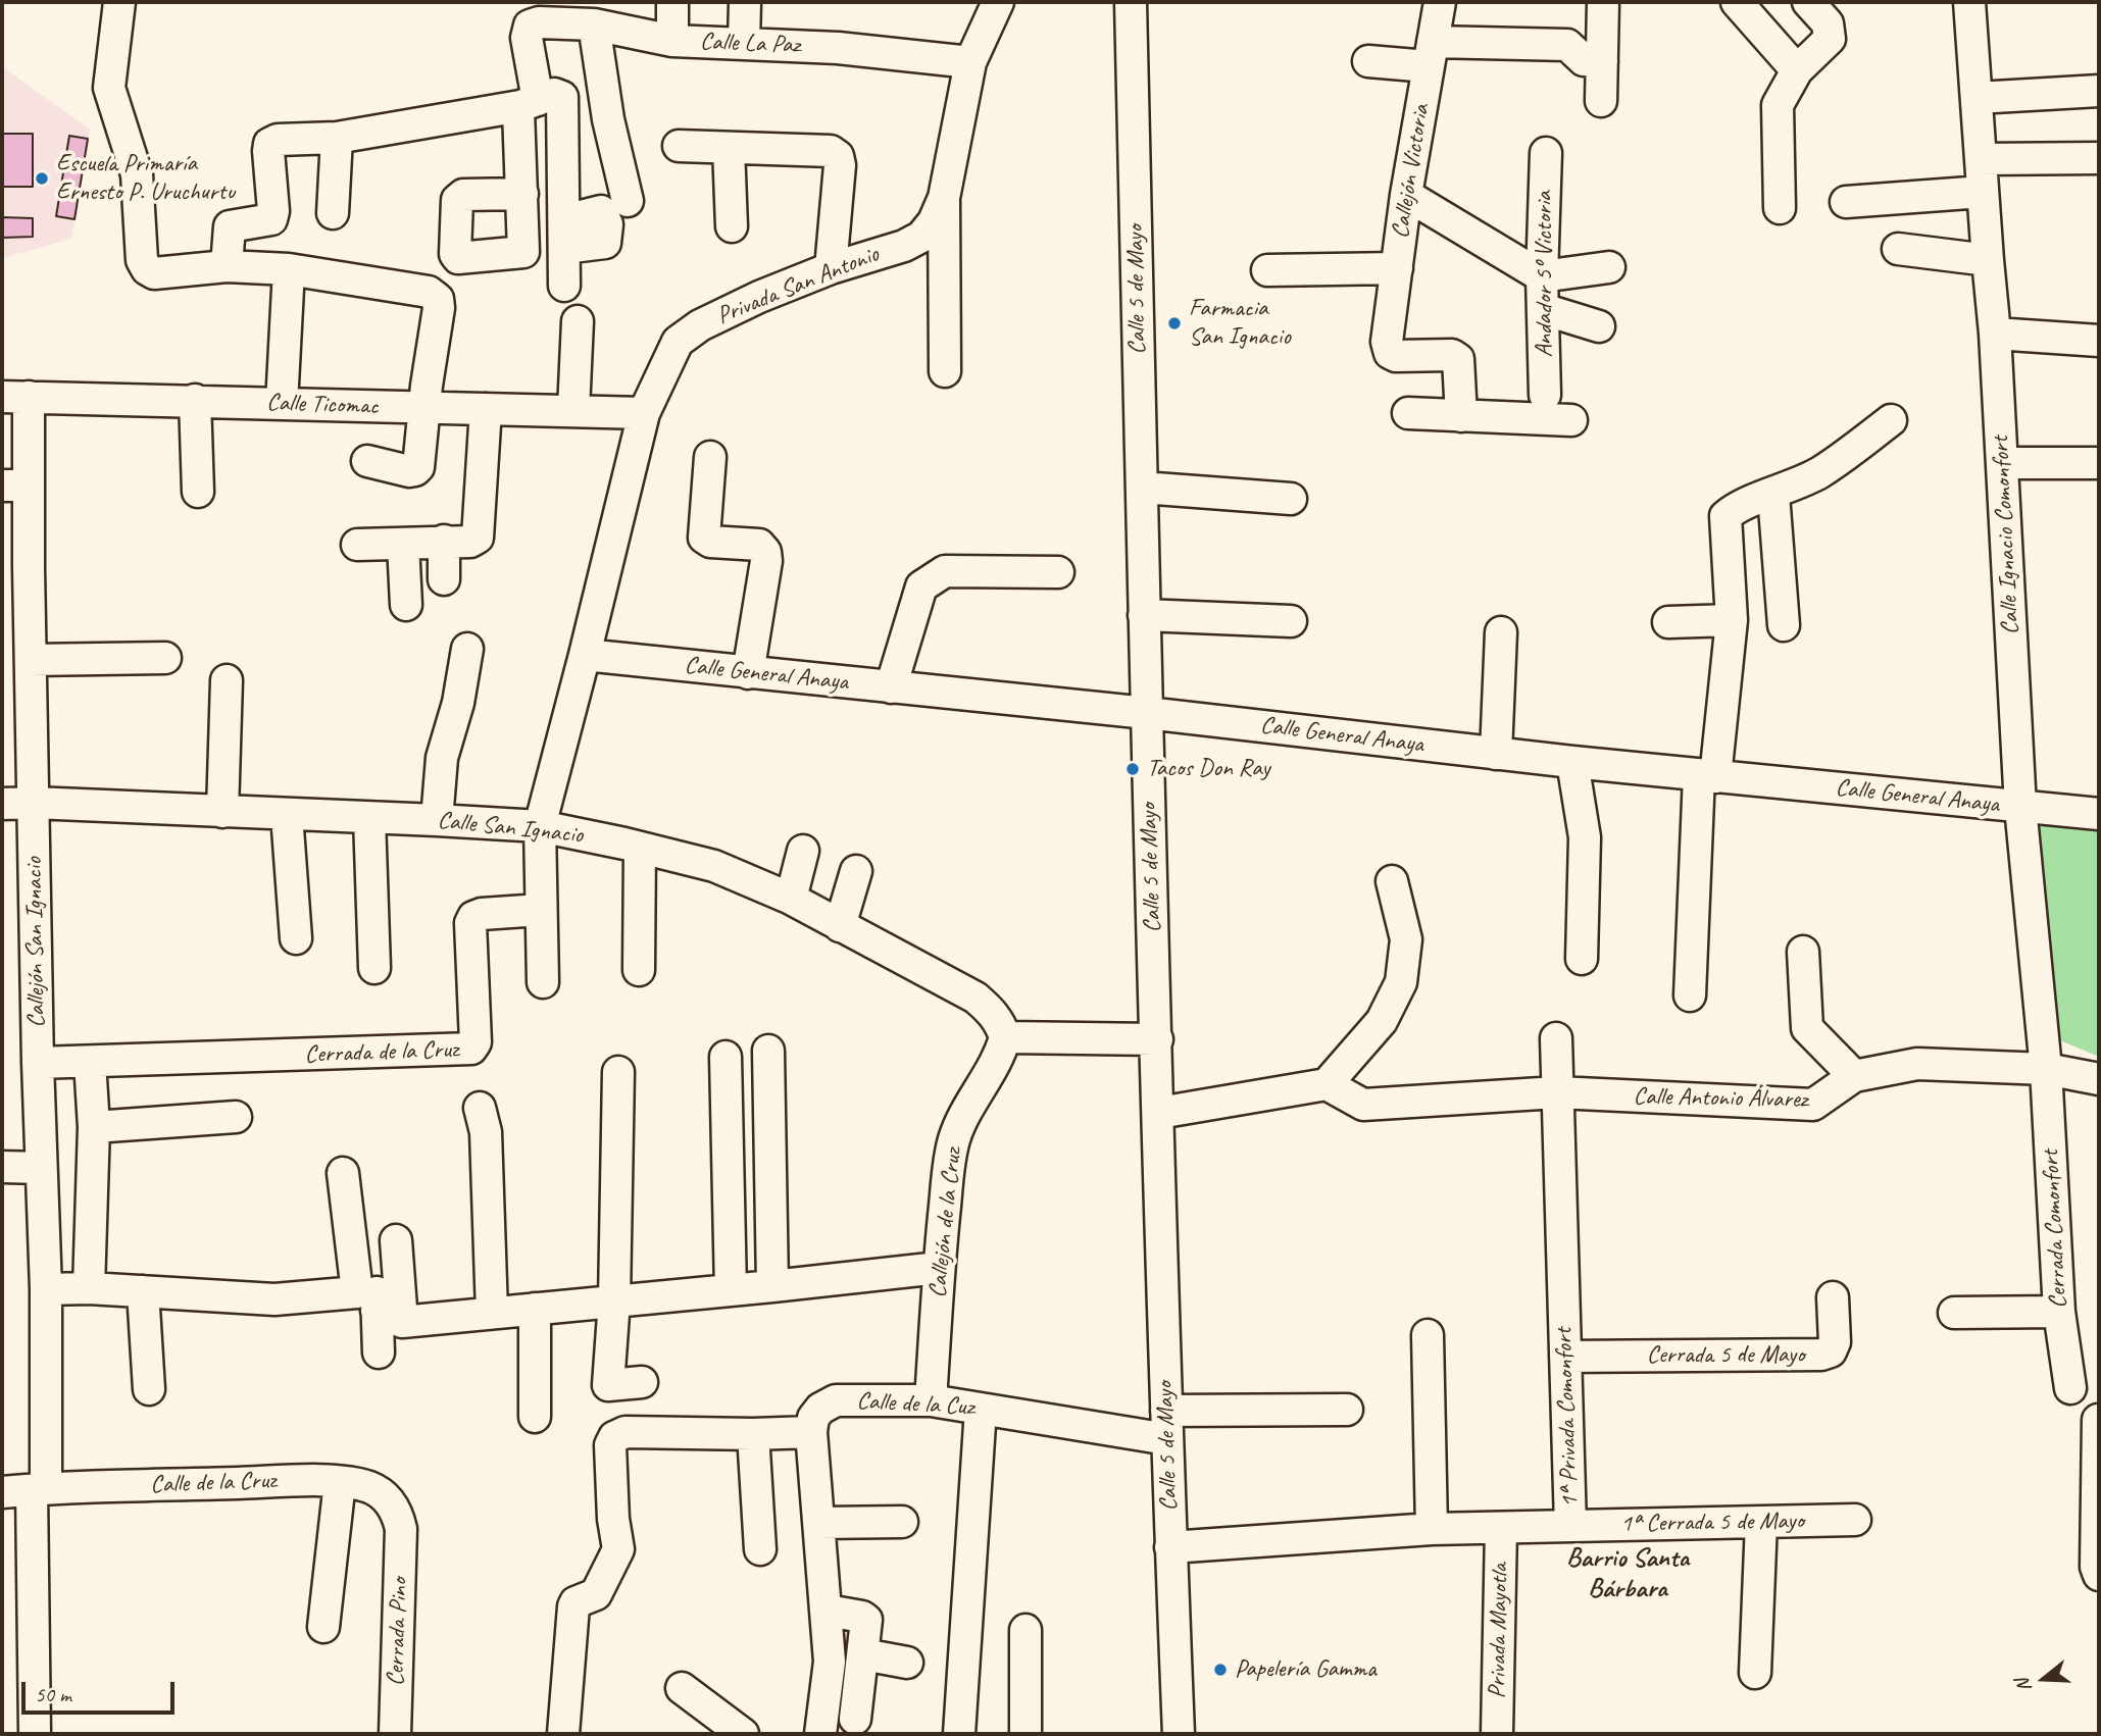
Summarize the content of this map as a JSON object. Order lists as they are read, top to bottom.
{
  "streets": {
    "street": [
      "Calle La Paz",
      "Callejón Victoria",
      "Andador 5º Victoria",
      "Privada San Antonio",
      "Calle 5 de Mayo",
      "Calle Ticomac",
      "Calle Ignacio Comonfort",
      "Calle General Anaya",
      "Calle San Ignacio",
      "Callejón San Ignacio",
      "Cerrada de la Cruz",
      "Calle Antonio Álvarez",
      "Callejón de la Cruz",
      "Cerrada Comonfort",
      "Cerrada 5 de Mayo",
      "Calle de la Cuz",
      "1ª Privada Comonfort",
      "Calle de la Cruz",
      "1ª Cerrada 5 de Mayo",
      "Privada Mayotla",
      "Cerrada Pino"
    ]
  },
  "crossings": [
    ["Calle La Paz", "Privada San Antonio"],
    ["Privada San Antonio", "Calle Ticomac"],
    ["Privada San Antonio", "Calle General Anaya"],
    ["Privada San Antonio", "Calle San Ignacio"],
    ["Privada San Antonio", "Cerrada de la Cruz"],
    ["Calle 5 de Mayo", "Calle General Anaya"],
    ["Calle 5 de Mayo", "Calle de la Cuz"],
    ["Calle 5 de Mayo", "1ª Privada Comonfort"],
    ["Calle Ticomac", "Callejón San Ignacio"],
    ["Calle Ignacio Comonfort", "Calle General Anaya"],
    ["Calle Ignacio Comonfort", "Calle Antonio Álvarez"],
    ["Calle Ignacio Comonfort", "Cerrada Comonfort"],
    ["Calle San Ignacio", "Callejón San Ignacio"],
    ["Calle San Ignacio", "Callejón de la Cruz"],
    ["Callejón San Ignacio", "Calle de la Cruz"],
    ["Calle Antonio Álvarez", "Cerrada Comonfort"],
    ["Calle Antonio Álvarez", "1ª Privada Comonfort"],
    ["Callejón de la Cruz", "Calle de la Cuz"],
    ["Cerrada 5 de Mayo", "1ª Privada Comonfort"],
    ["1ª Privada Comonfort", "1ª Cerrada 5 de Mayo"],
    ["1ª Privada Comonfort", "Privada Mayotla"],
    ["Calle de la Cruz", "Cerrada Pino"]
  ],
  "districts": ["Barrio Santa Bárbara"],
  "places": [
    "Escuela Primaría Ernesto P. Uruchurtu",
    "Farmacia San Ignacio",
    "Tacos Don Ray",
    "Papelería Gamma"
  ],
  "scale_bar": "50 m",
  "north": "left"
}
